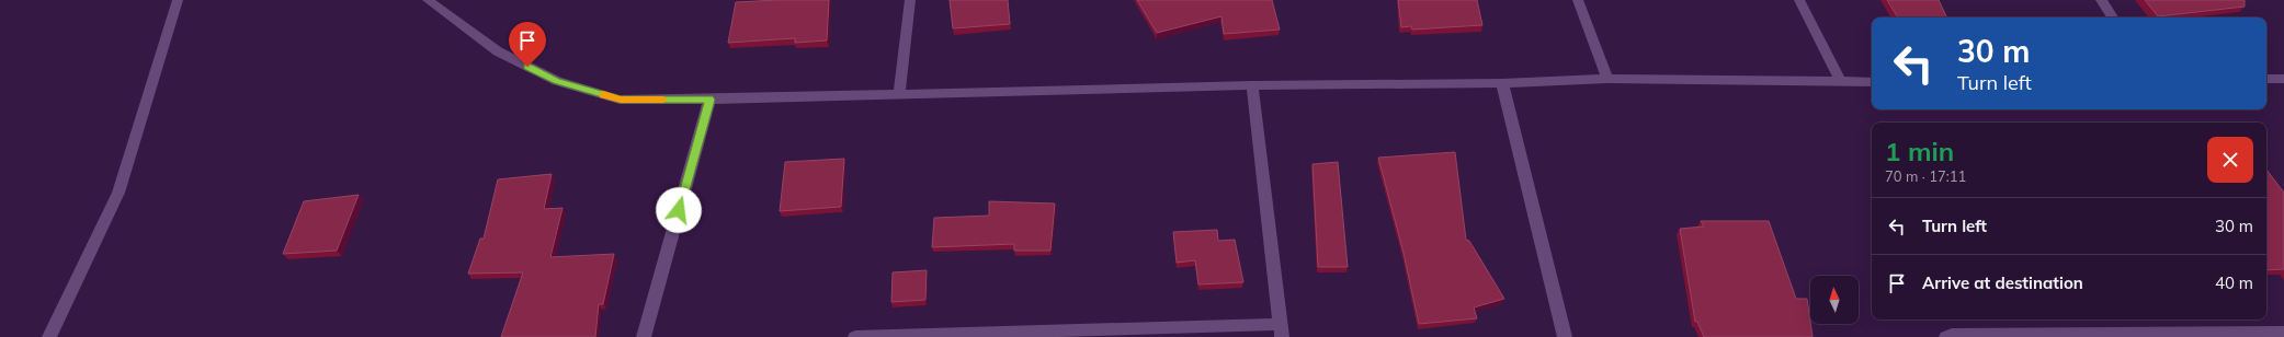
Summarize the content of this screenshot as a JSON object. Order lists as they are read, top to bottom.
{
  "north": "top",
  "page": {
    "turn": ["30 m", "Turn left"],
    "heading": ["1 min", "70 m · 17:11"],
    "list": [
      {
        "name": "Turn left",
        "value": "30 m"
      },
      {
        "name": "Arrive at destination",
        "value": "40 m"
      }
    ]
  }
}
